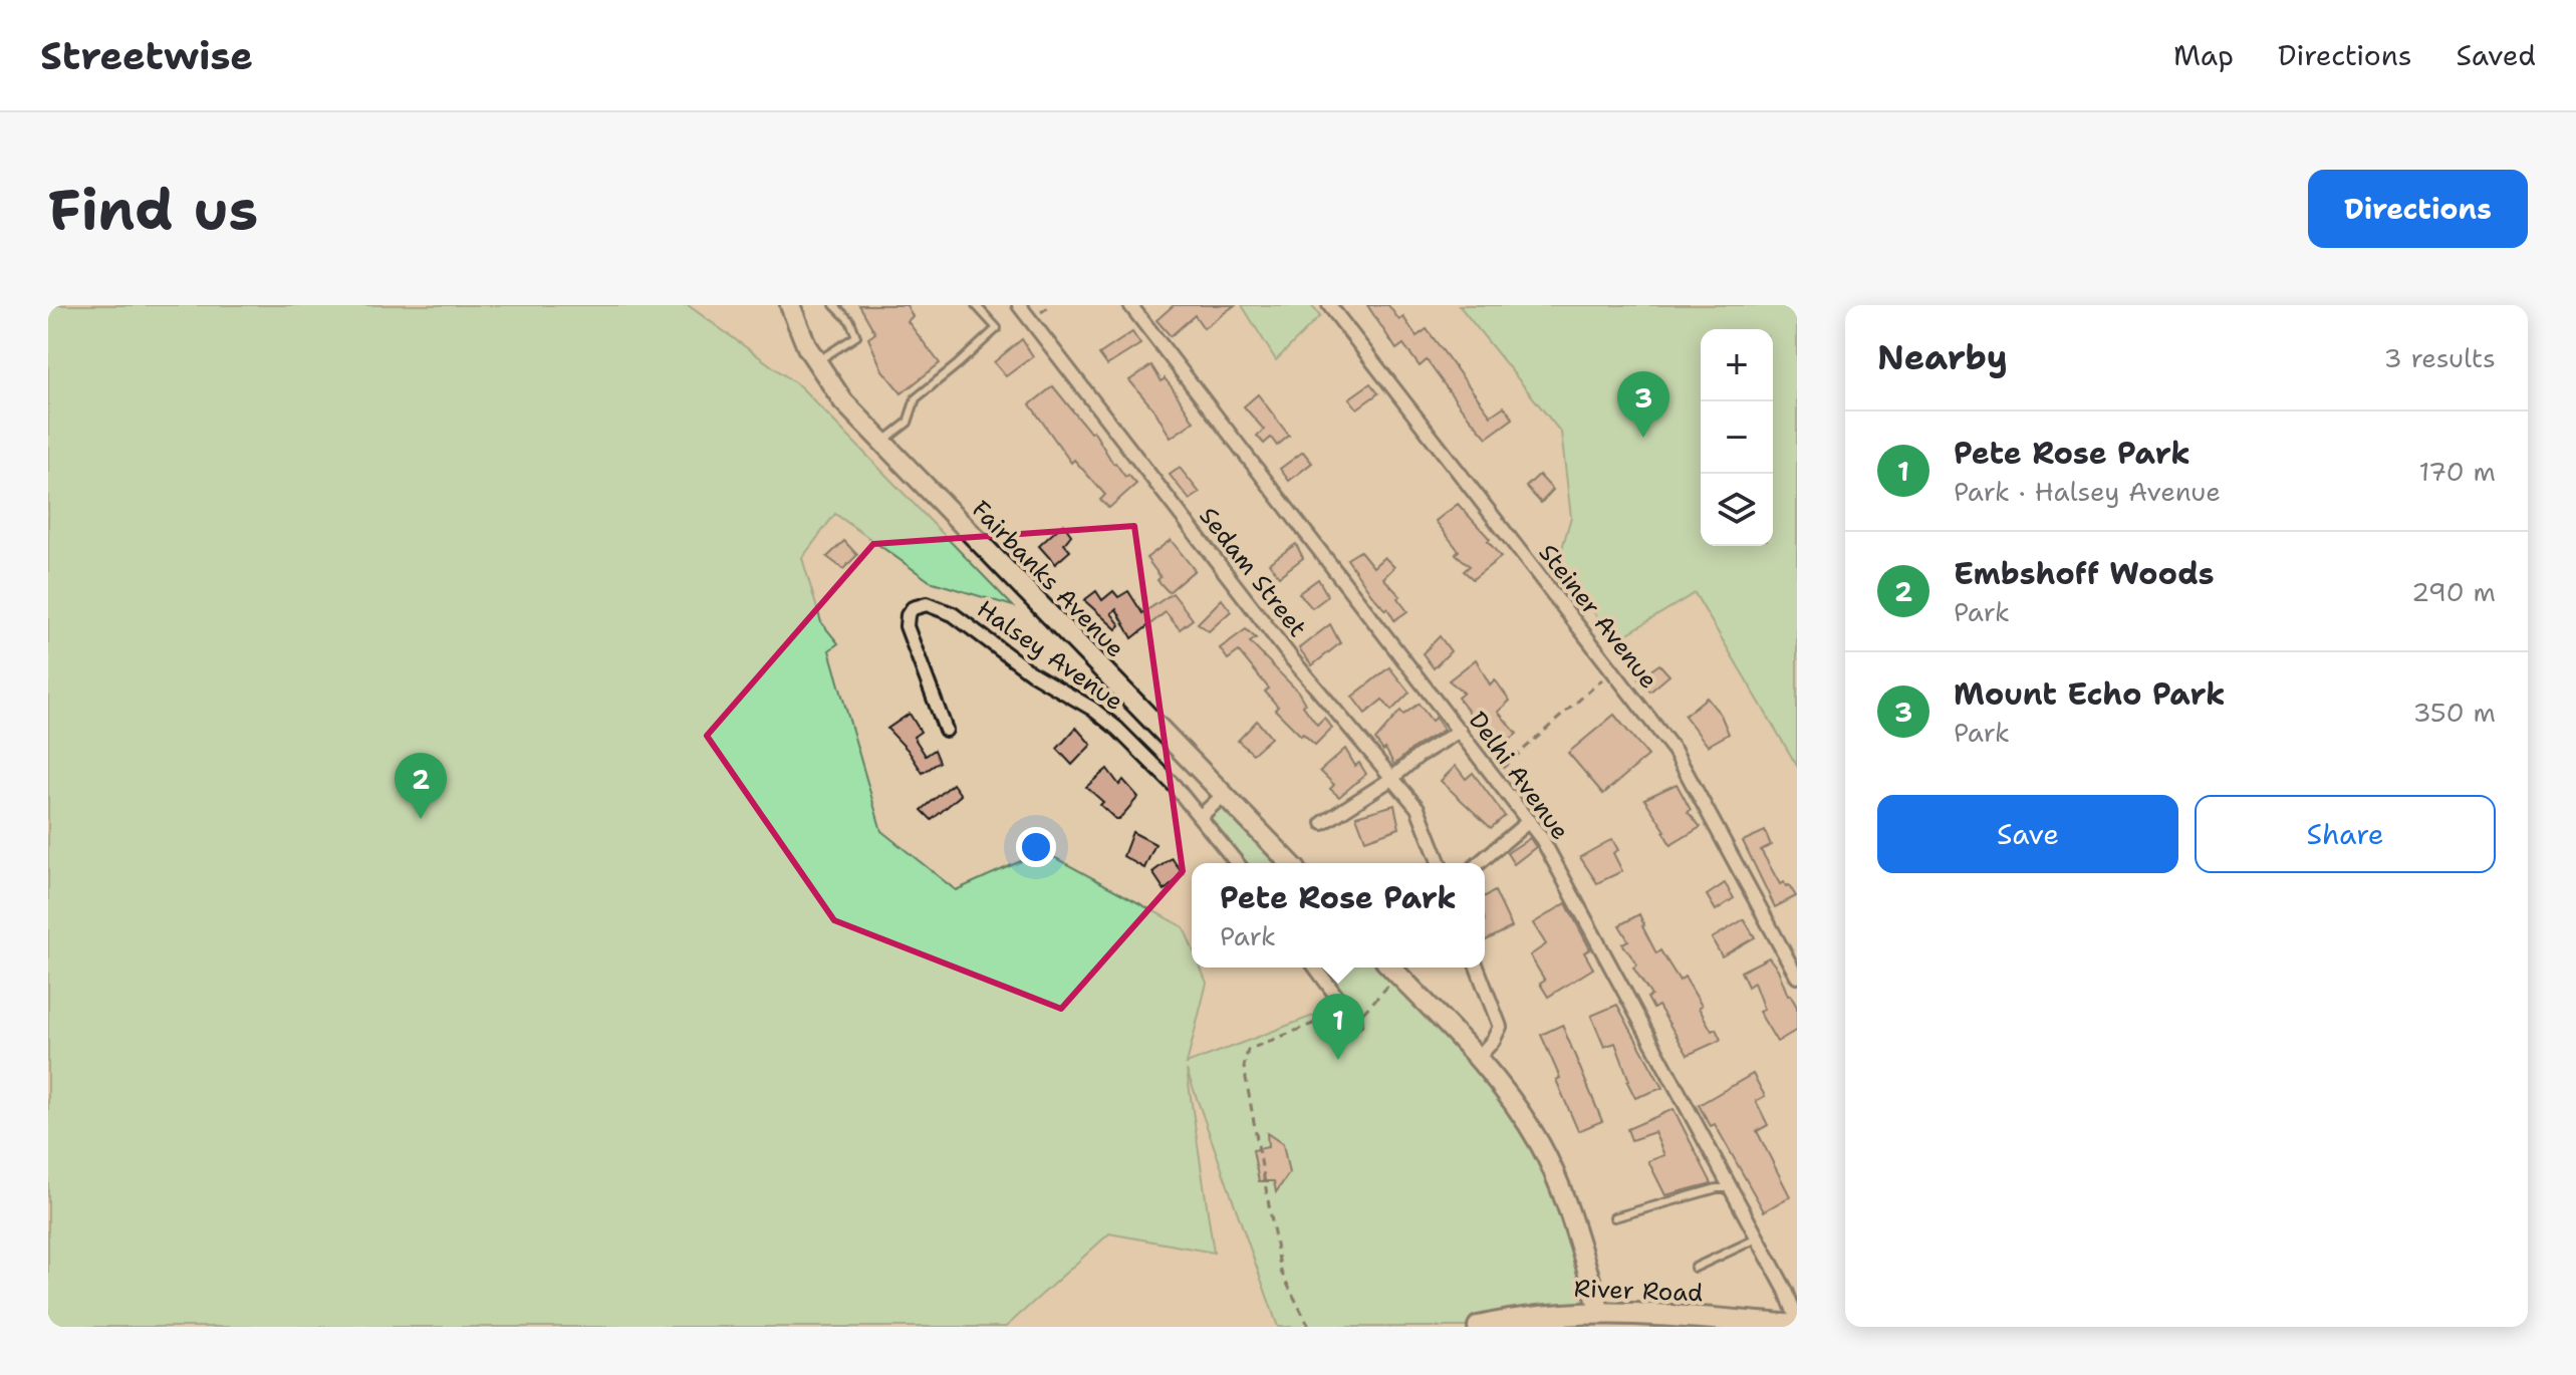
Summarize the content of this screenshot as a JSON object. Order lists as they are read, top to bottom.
{
  "streets": {
    "main road": ["River Road"],
    "street": [
      "Sedam Street",
      "Fairbanks Avenue",
      "Steiner Avenue",
      "Halsey Avenue",
      "Delhi Avenue"
    ]
  },
  "crossings": [
    ["Delhi Avenue", "River Road"]
  ],
  "page": {
    "header": "Streetwise",
    "nav": ["Map", "Directions", "Saved"],
    "buttons": [
      "Directions",
      ["Save", "Share"]
    ],
    "title": "Find us",
    "heading": ["Nearby", "3 results"],
    "map_buttons": ["+", "−"],
    "pins": ["3", "2", "1"],
    "list": [
      {
        "mark": "1",
        "name": "Pete Rose Park",
        "note": "Park · Halsey Avenue",
        "value": "170 m"
      },
      {
        "mark": "2",
        "name": "Embshoff Woods",
        "note": "Park",
        "value": "290 m"
      },
      {
        "mark": "3",
        "name": "Mount Echo Park",
        "note": "Park",
        "value": "350 m"
      }
    ],
    "popup": ["Pete Rose Park", "Park"]
  }
}
